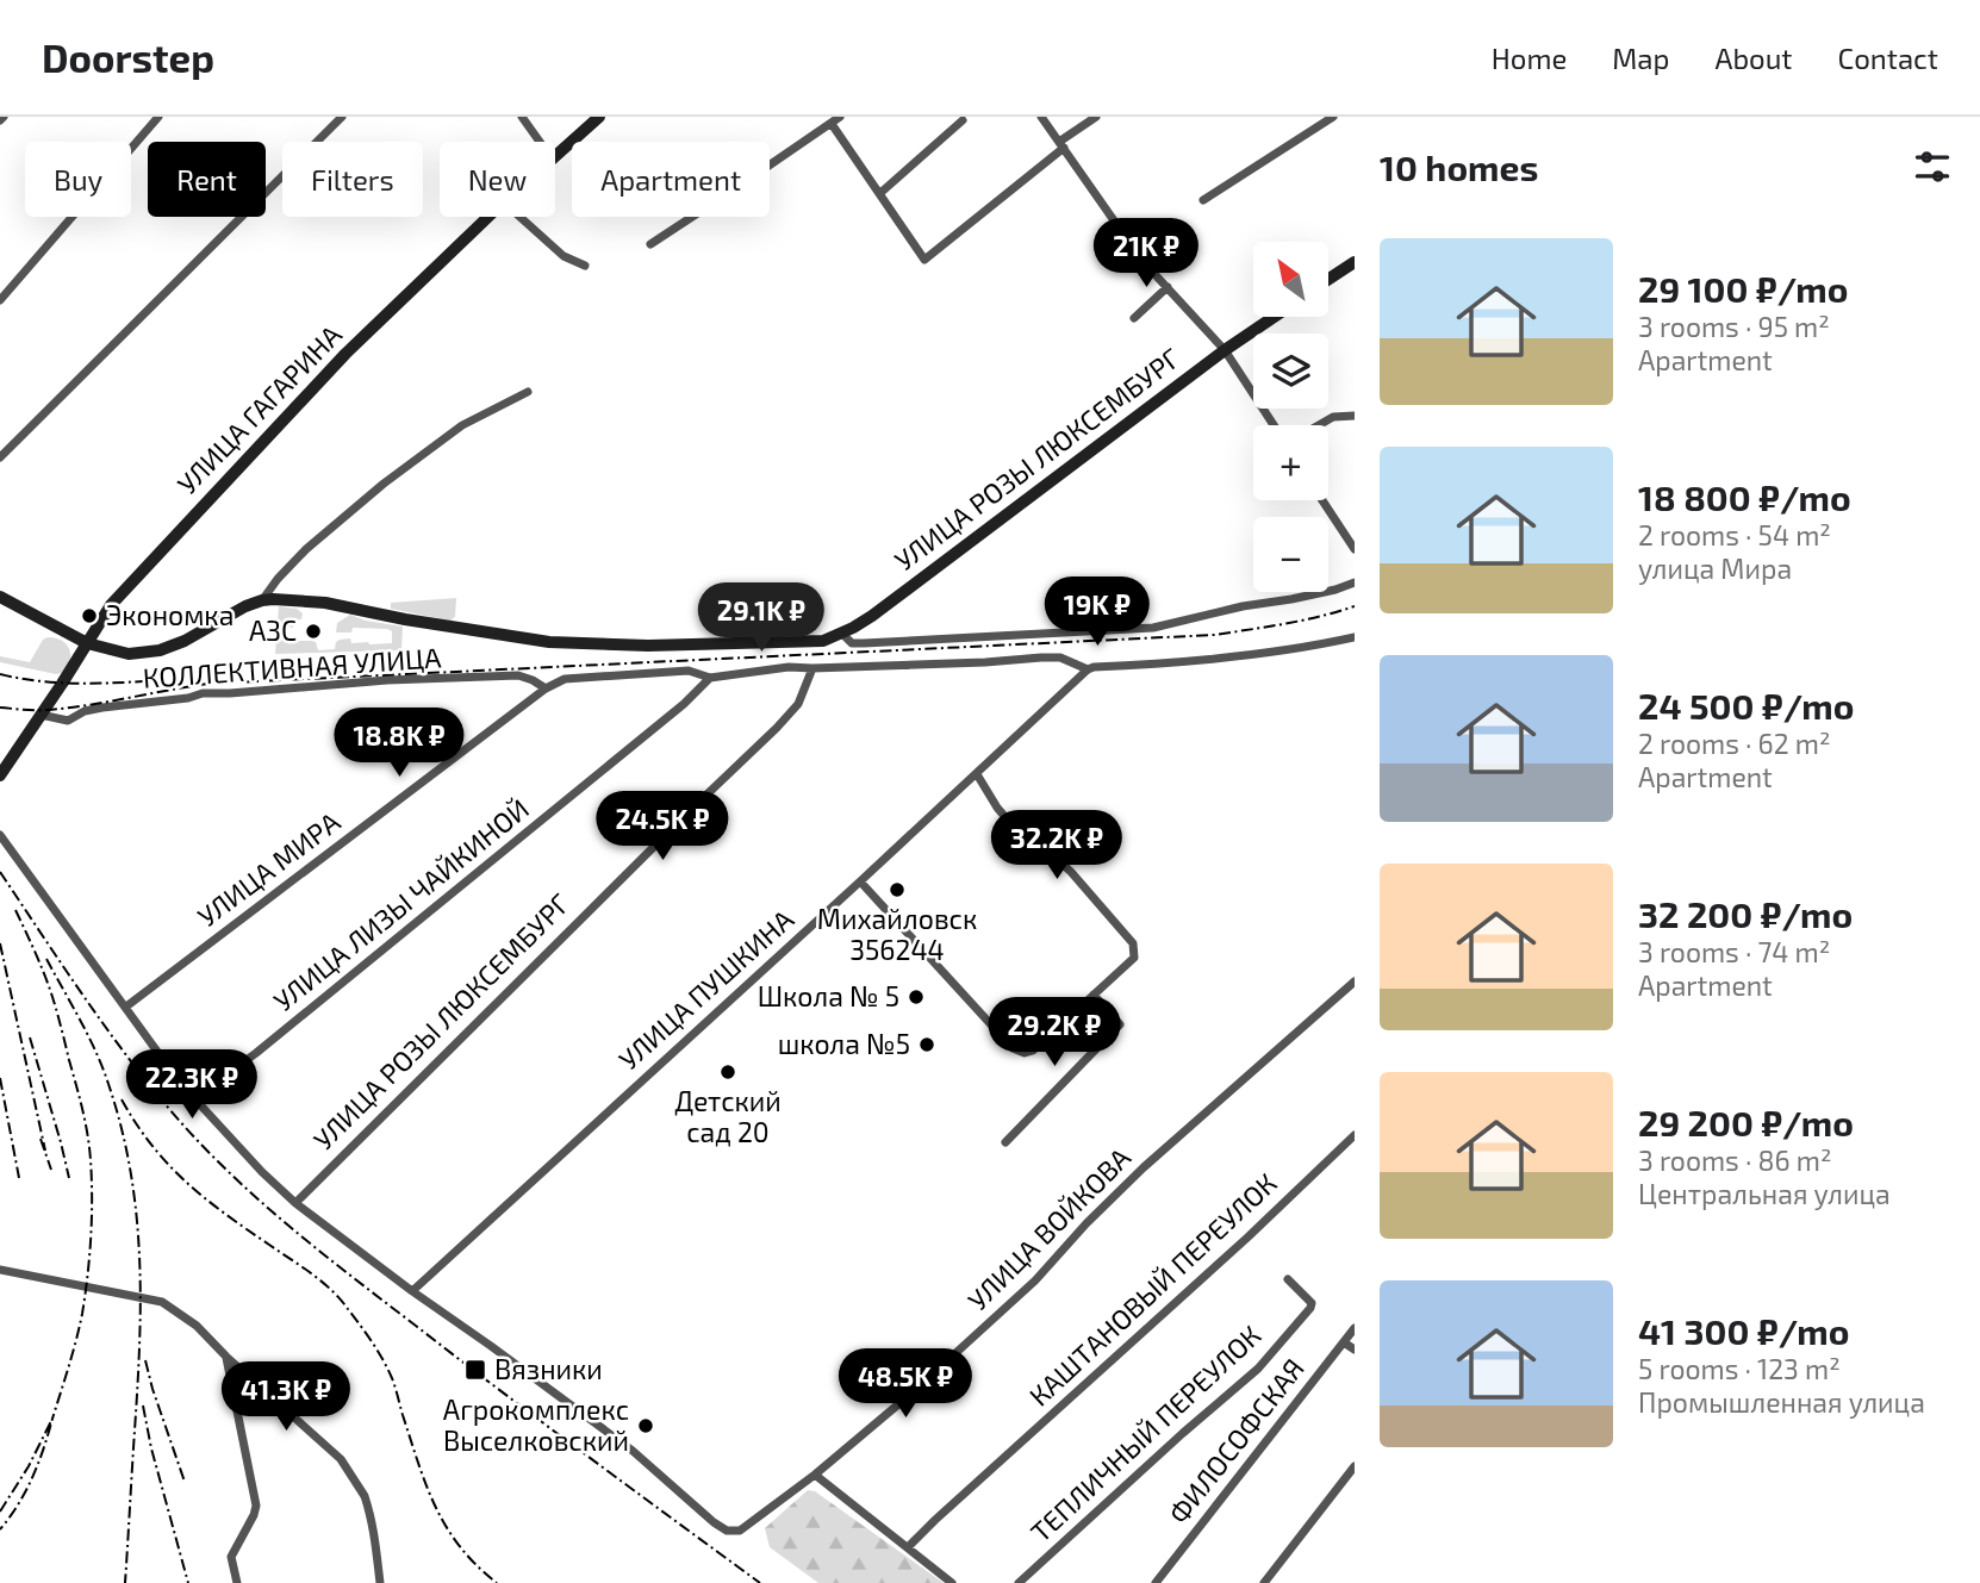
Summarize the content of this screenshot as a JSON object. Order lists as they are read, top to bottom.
{
  "streets": {
    "main road": ["УЛИЦА ГАГАРИНА", "УЛИЦА РОЗЫ ЛЮКСЕМБУРГ"],
    "street": [
      "КОЛЛЕКТИВНАЯ УЛИЦА",
      "УЛИЦА МИРА",
      "УЛИЦА ЛИЗЫ ЧАЙКИНОЙ",
      "УЛИЦА ПУШКИНА",
      "УЛИЦА ВОЙКОВА",
      "КАШТАНОВЫЙ ПЕРЕУЛОК",
      "ТЕПЛИЧНЫЙ ПЕРЕУЛОК",
      "ФИЛОСОФСКАЯ"
    ]
  },
  "crossings": [
    ["УЛИЦА ГАГАРИНА", "УЛИЦА РОЗЫ ЛЮКСЕМБУРГ"],
    ["УЛИЦА ГАГАРИНА", "КОЛЛЕКТИВНАЯ УЛИЦА"],
    ["УЛИЦА РОЗЫ ЛЮКСЕМБУРГ", "УЛИЦА МИРА"],
    ["КОЛЛЕКТИВНАЯ УЛИЦА", "УЛИЦА МИРА"],
    ["УЛИЦА МИРА", "УЛИЦА ЛИЗЫ ЧАЙКИНОЙ"],
    ["УЛИЦА ПУШКИНА", "УЛИЦА ВОЙКОВА"]
  ],
  "places": {
    "other": [
      "Экономка",
      "АЗС",
      "Михайловск 356244",
      "Школа № 5",
      "школа №5",
      "Детский сад 20",
      "Агрокомплекс Выселковский"
    ],
    "transit": ["Вязники"]
  },
  "north": "top left",
  "page": {
    "header": "Doorstep",
    "nav": [
      "Home",
      "Map",
      "About",
      "Contact"
    ],
    "heading": "10 homes",
    "chip": [
      "Buy",
      "Rent",
      "Filters",
      "New",
      "Apartment"
    ],
    "list": [
      {
        "name": "29 100 ₽/mo",
        "note": "3 rooms · 95 m² · Apartment"
      },
      {
        "name": "18 800 ₽/mo",
        "note": "2 rooms · 54 m² · улица Мира"
      },
      {
        "name": "24 500 ₽/mo",
        "note": "2 rooms · 62 m² · Apartment"
      },
      {
        "name": "32 200 ₽/mo",
        "note": "3 rooms · 74 m² · Apartment"
      },
      {
        "name": "29 200 ₽/mo",
        "note": "3 rooms · 86 m² · Центральная улица"
      },
      {
        "name": "41 300 ₽/mo",
        "note": "5 rooms · 123 m² · Промышленная улица"
      }
    ],
    "price": [
      "21K ₽",
      "19K ₽",
      "29.1K ₽",
      "18.8K ₽",
      "24.5K ₽",
      "32.2K ₽",
      "29.2K ₽",
      "22.3K ₽",
      "48.5K ₽",
      "41.3K ₽"
    ],
    "map_buttons": ["+", "−"]
  }
}
